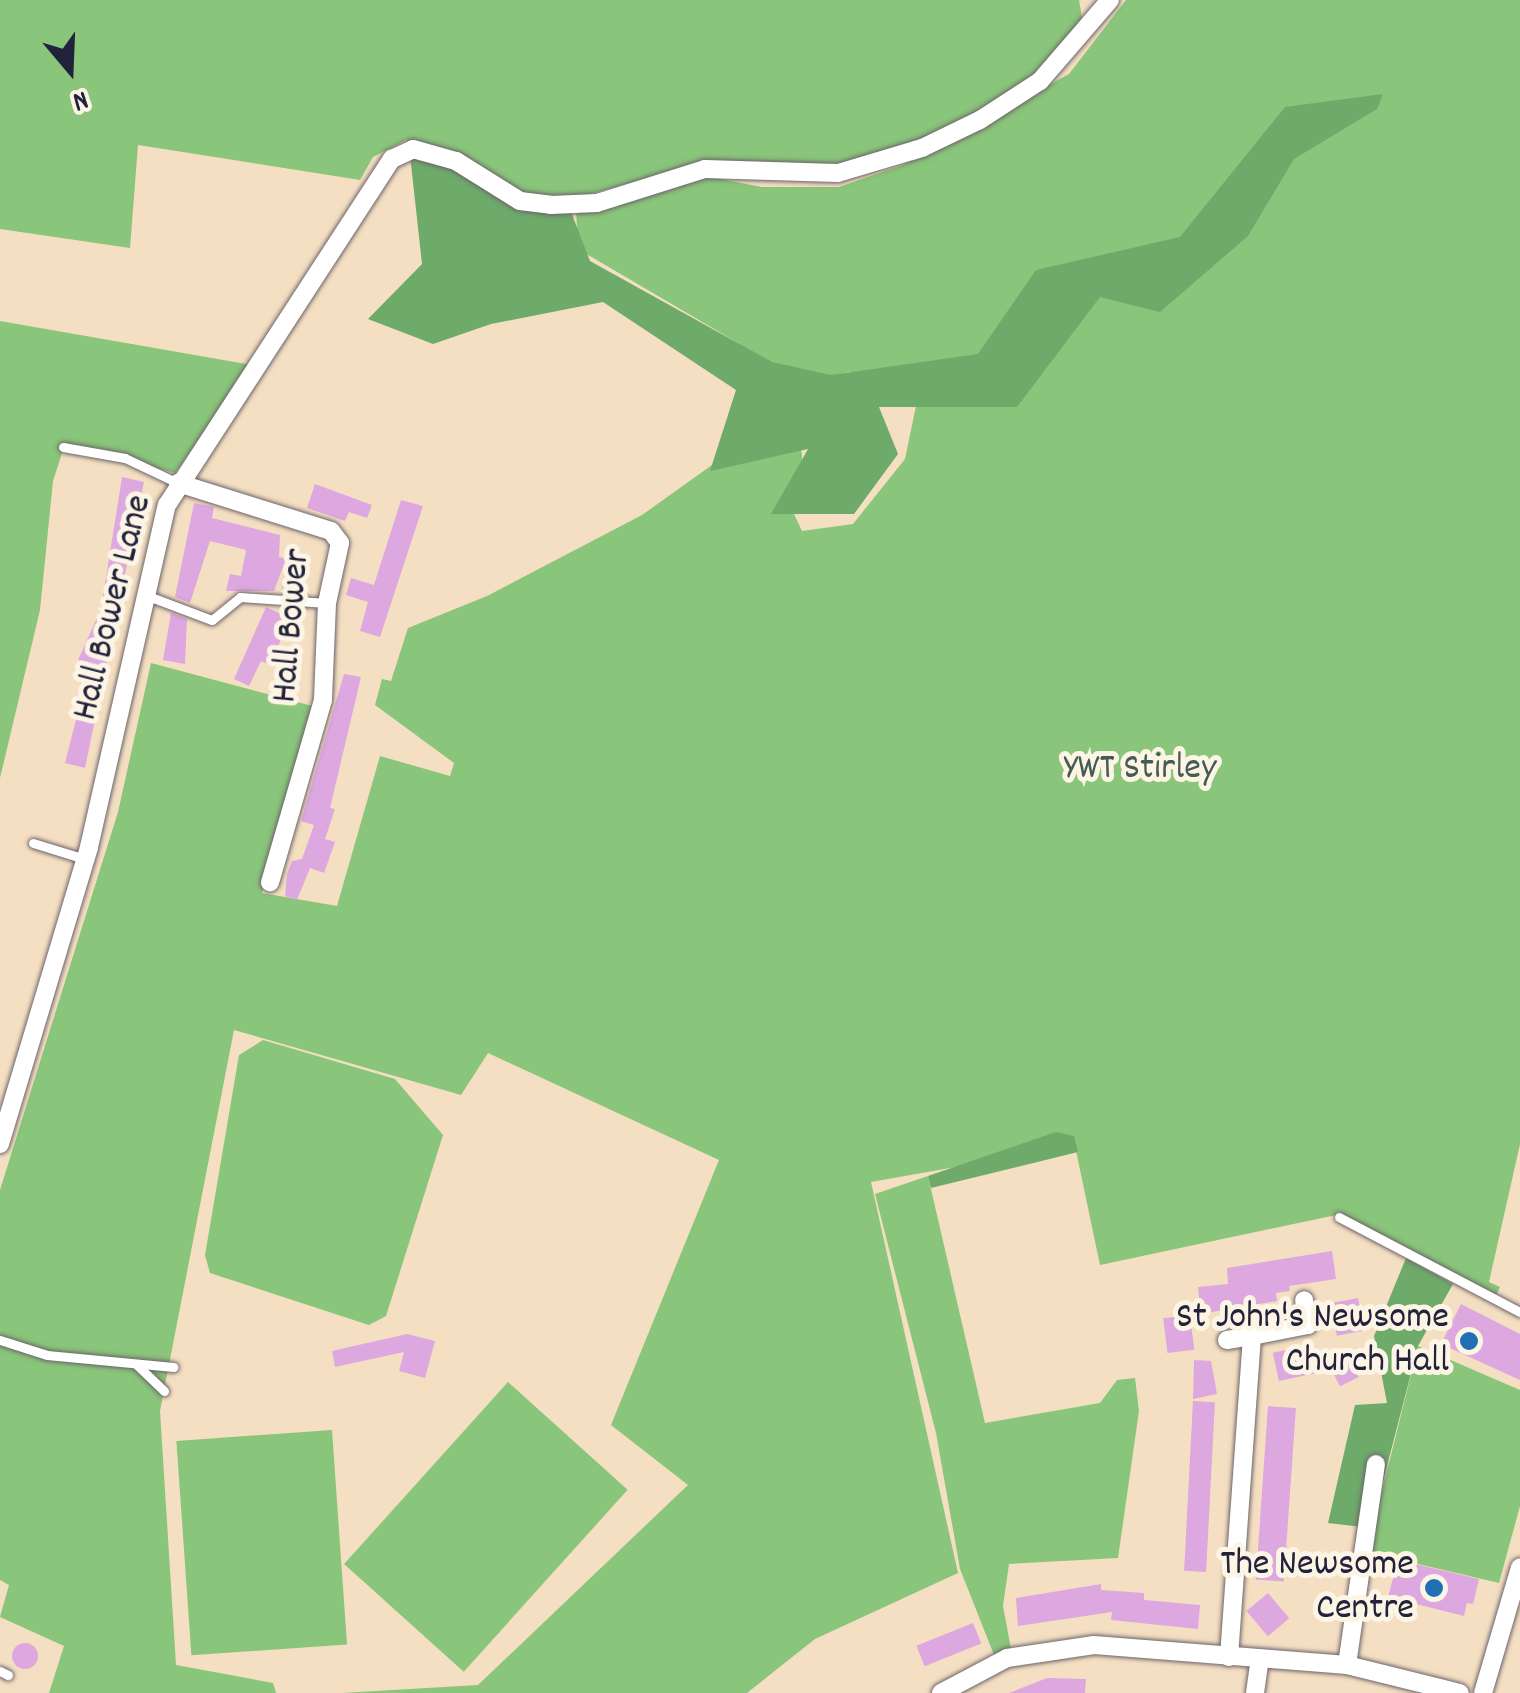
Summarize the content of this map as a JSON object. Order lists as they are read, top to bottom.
{
  "streets": {
    "street": ["Hall Bower Lane", "Hall Bower"]
  },
  "crossings": [
    ["Hall Bower Lane", "Hall Bower"]
  ],
  "parks": ["YWT Stirley"],
  "places": ["St John's Newsome Church Hall", "The Newsome Centre"],
  "north": "bottom"
}
